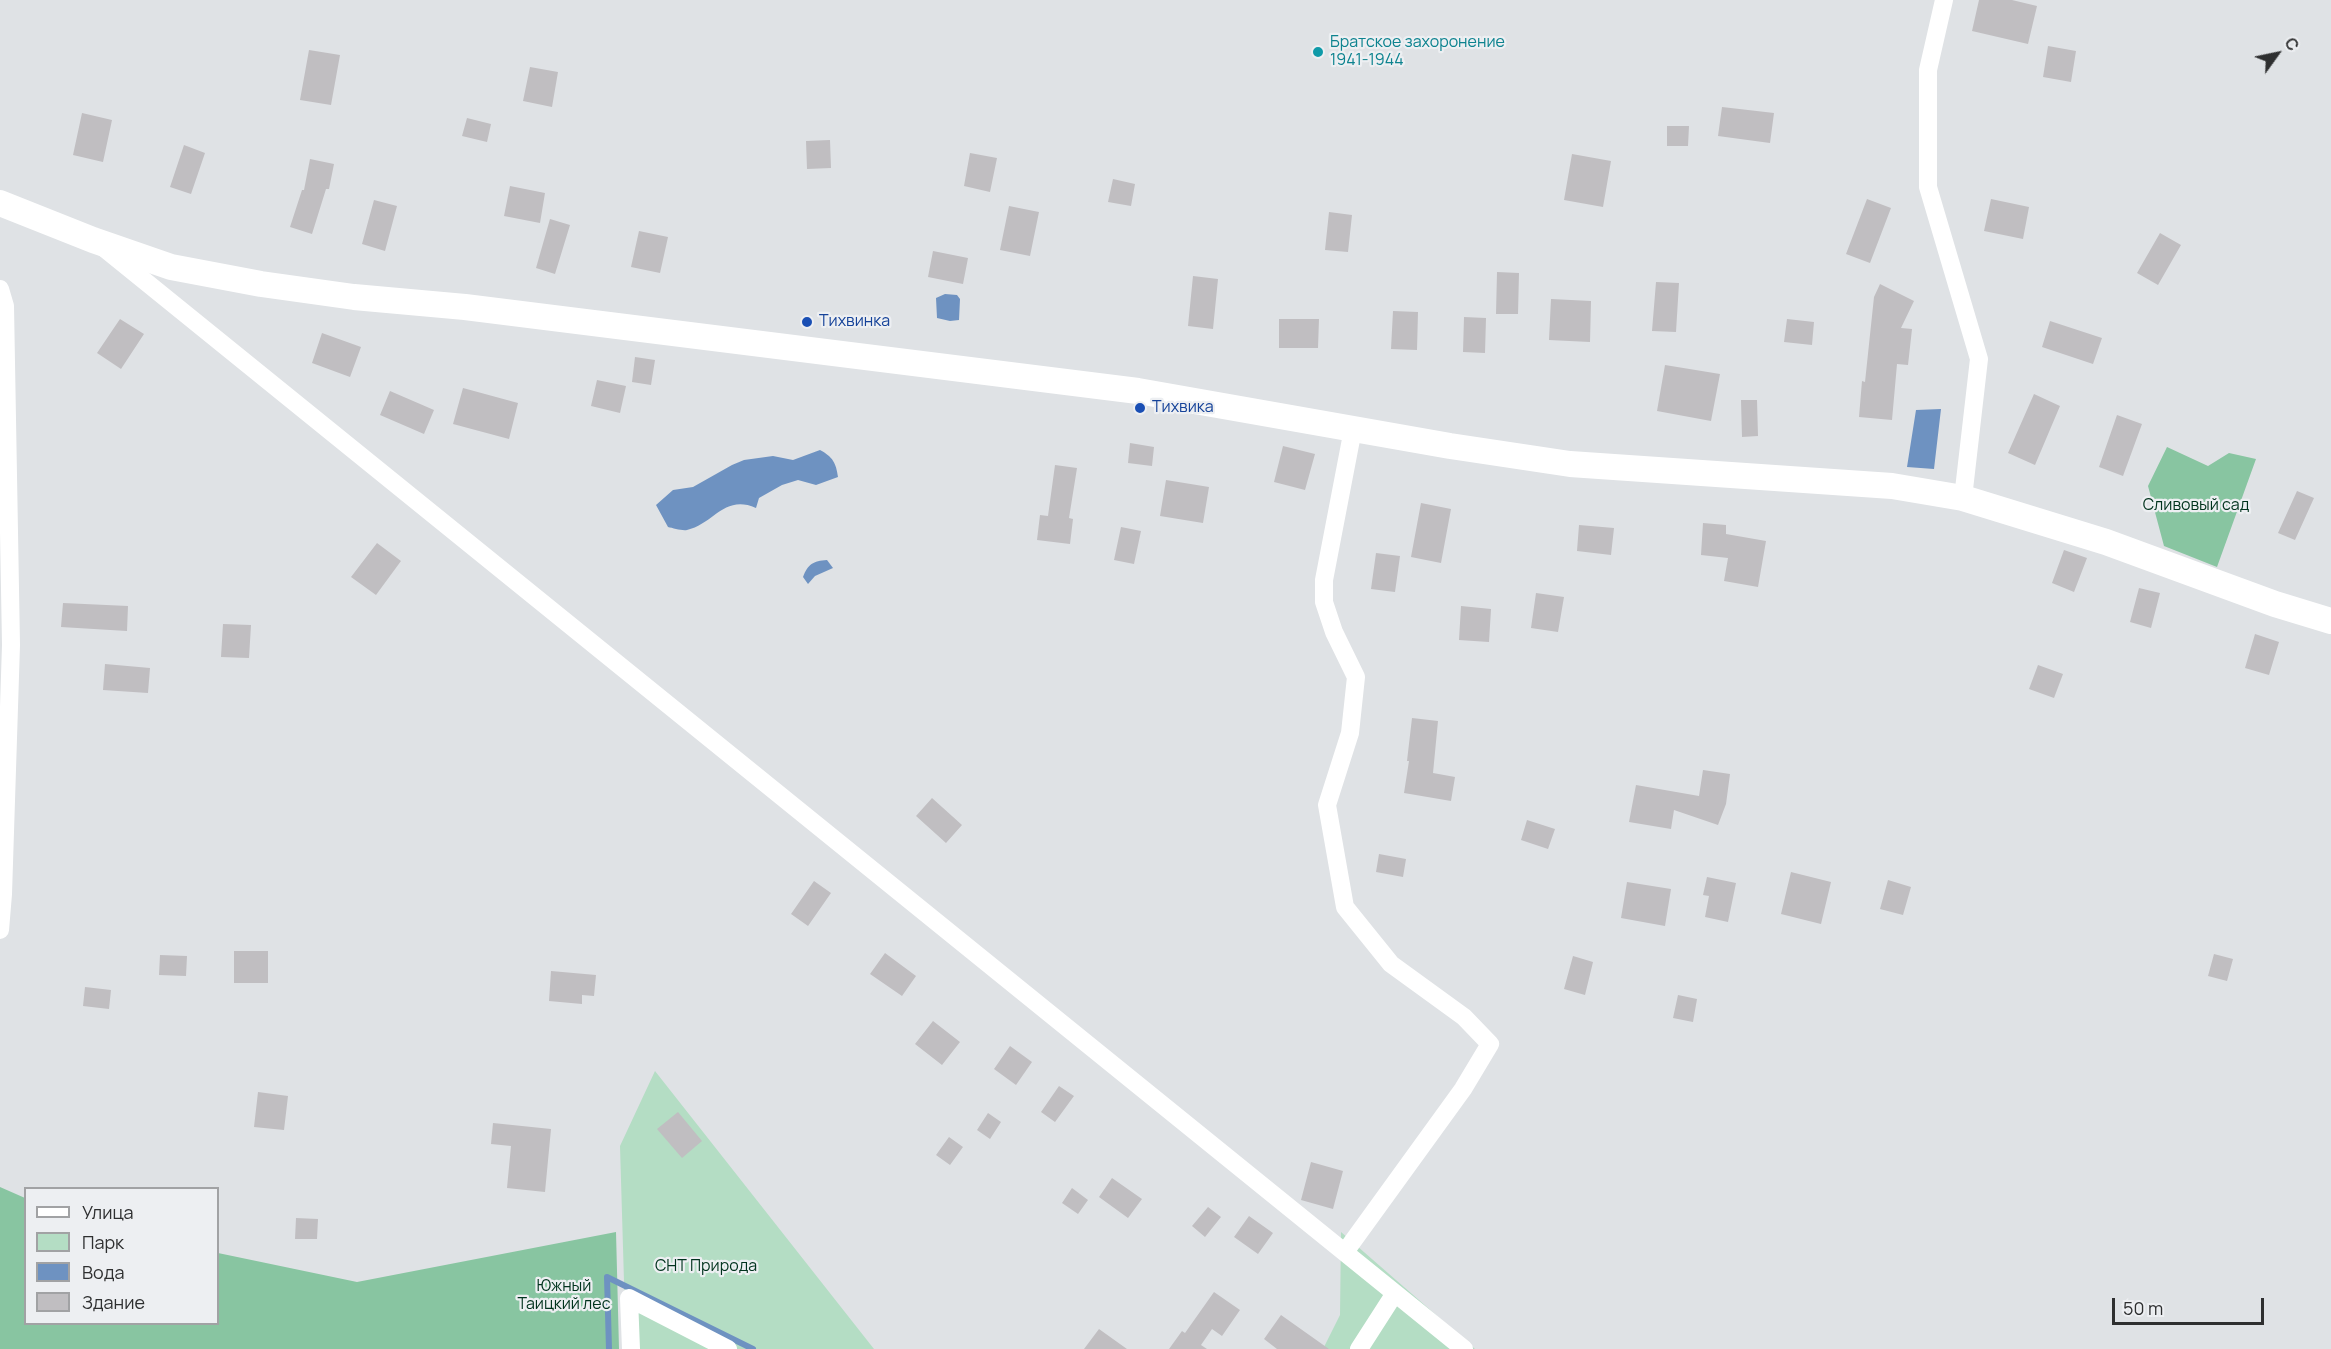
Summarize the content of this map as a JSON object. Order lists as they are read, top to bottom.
{
  "parks": ["Сливовый сад", "СНТ Природа", "Южный Таицкий лес"],
  "places": ["Братское захоронение 1941-1944", "Тихвинка", "Тихвика"],
  "legend": [
    "Улица",
    "Парк",
    "Вода",
    "Здание"
  ],
  "scale_bar": "50 m",
  "north": "top right"
}
